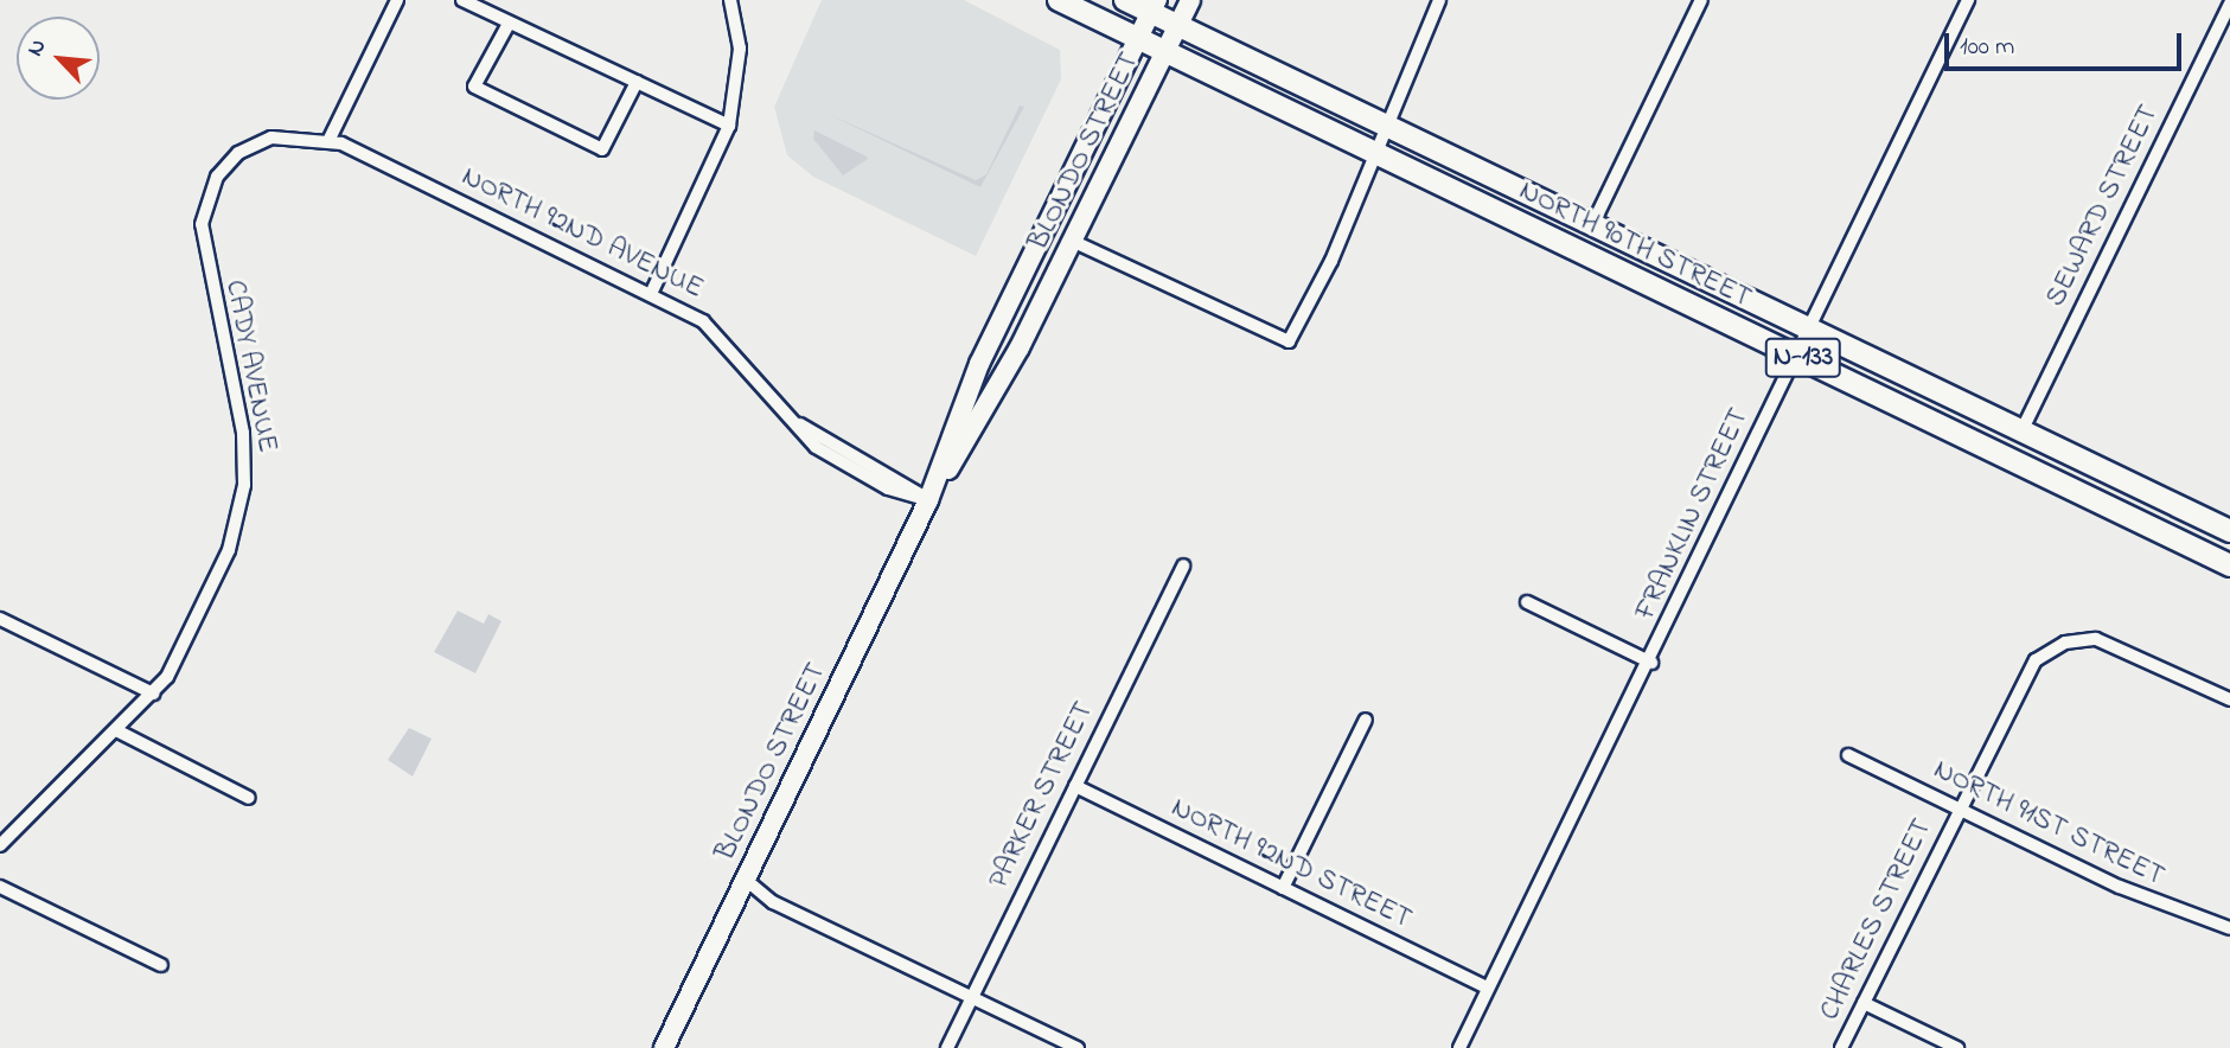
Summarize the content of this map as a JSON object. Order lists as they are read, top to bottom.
{
  "streets": {
    "main road": ["BLONDO STREET", "NORTH 90TH STREET", "N-133"],
    "street": [
      "SEWARD STREET",
      "NORTH 92ND AVENUE",
      "CADY AVENUE",
      "FRANKLIN STREET",
      "PARKER STREET",
      "NORTH 91ST STREET",
      "NORTH 92ND STREET",
      "CHARLES STREET"
    ]
  },
  "crossings": [
    ["BLONDO STREET", "NORTH 92ND AVENUE"],
    ["BLONDO STREET", "NORTH 90TH STREET"],
    ["SEWARD STREET", "NORTH 90TH STREET"],
    ["NORTH 92ND AVENUE", "CADY AVENUE"],
    ["NORTH 90TH STREET", "FRANKLIN STREET"],
    ["FRANKLIN STREET", "NORTH 92ND STREET"],
    ["PARKER STREET", "NORTH 92ND STREET"],
    ["NORTH 91ST STREET", "CHARLES STREET"]
  ],
  "scale_bar": "100 m",
  "north": "top left"
}
